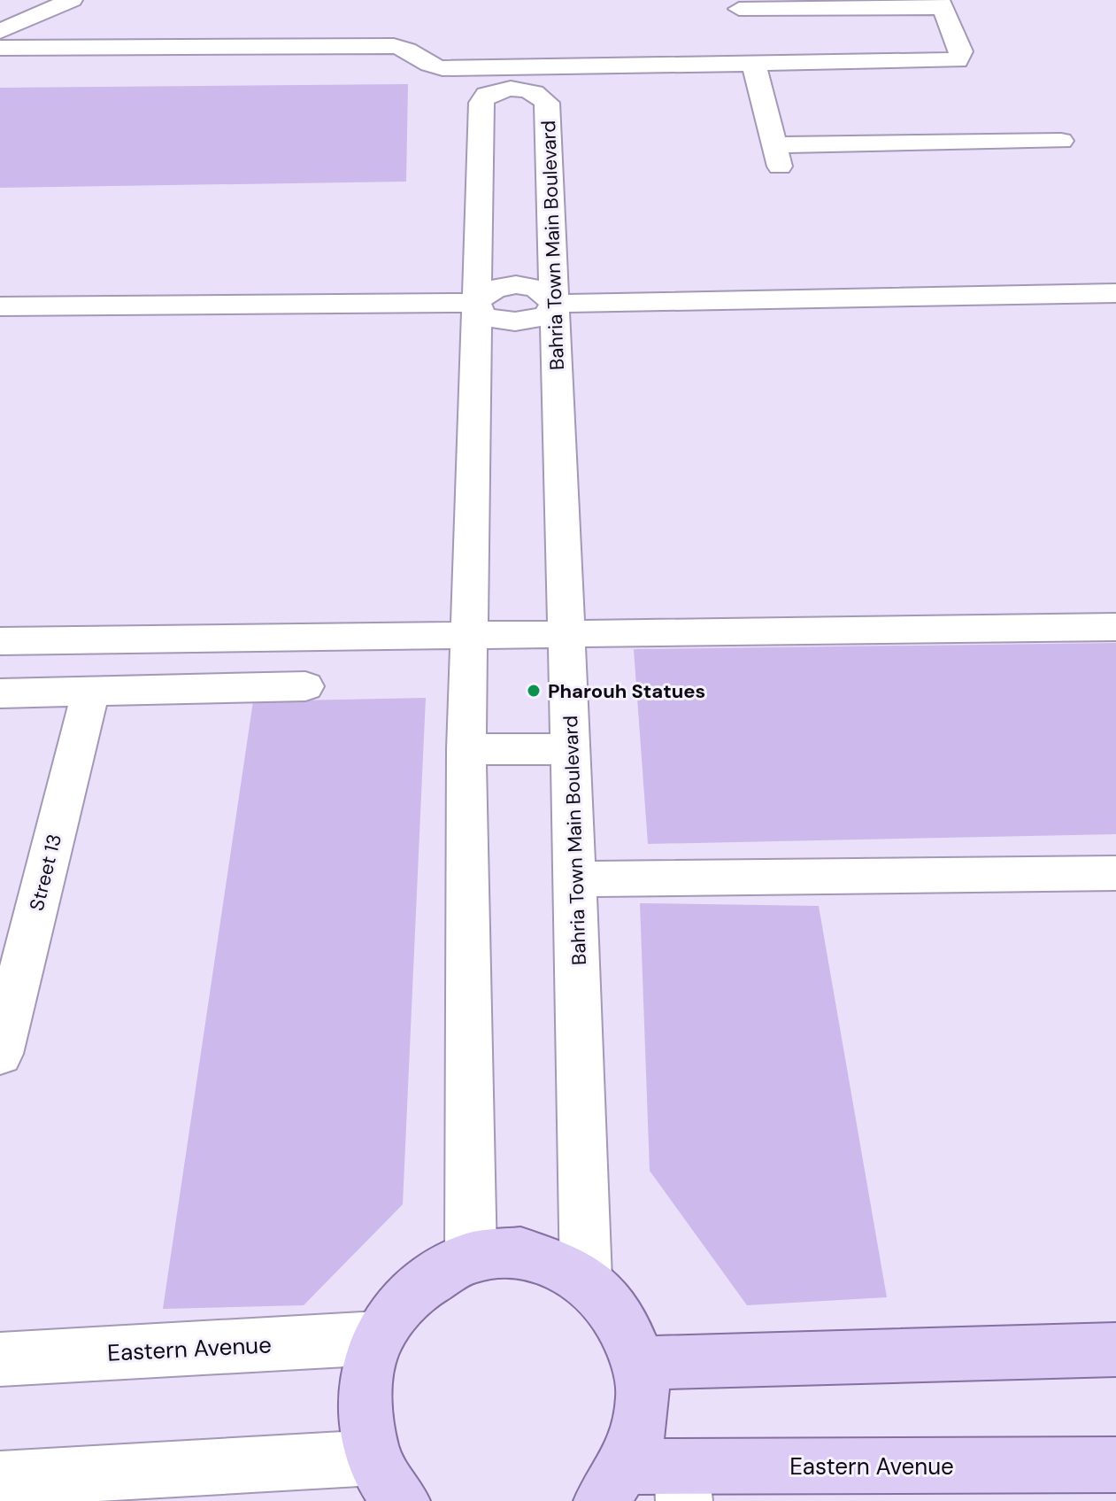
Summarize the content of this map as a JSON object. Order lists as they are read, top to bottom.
{
  "streets": {
    "main road": ["Eastern Avenue"],
    "street": ["Bahria Town Main Boulevard", "Street 13"]
  },
  "places": ["Pharouh Statues"]
}
